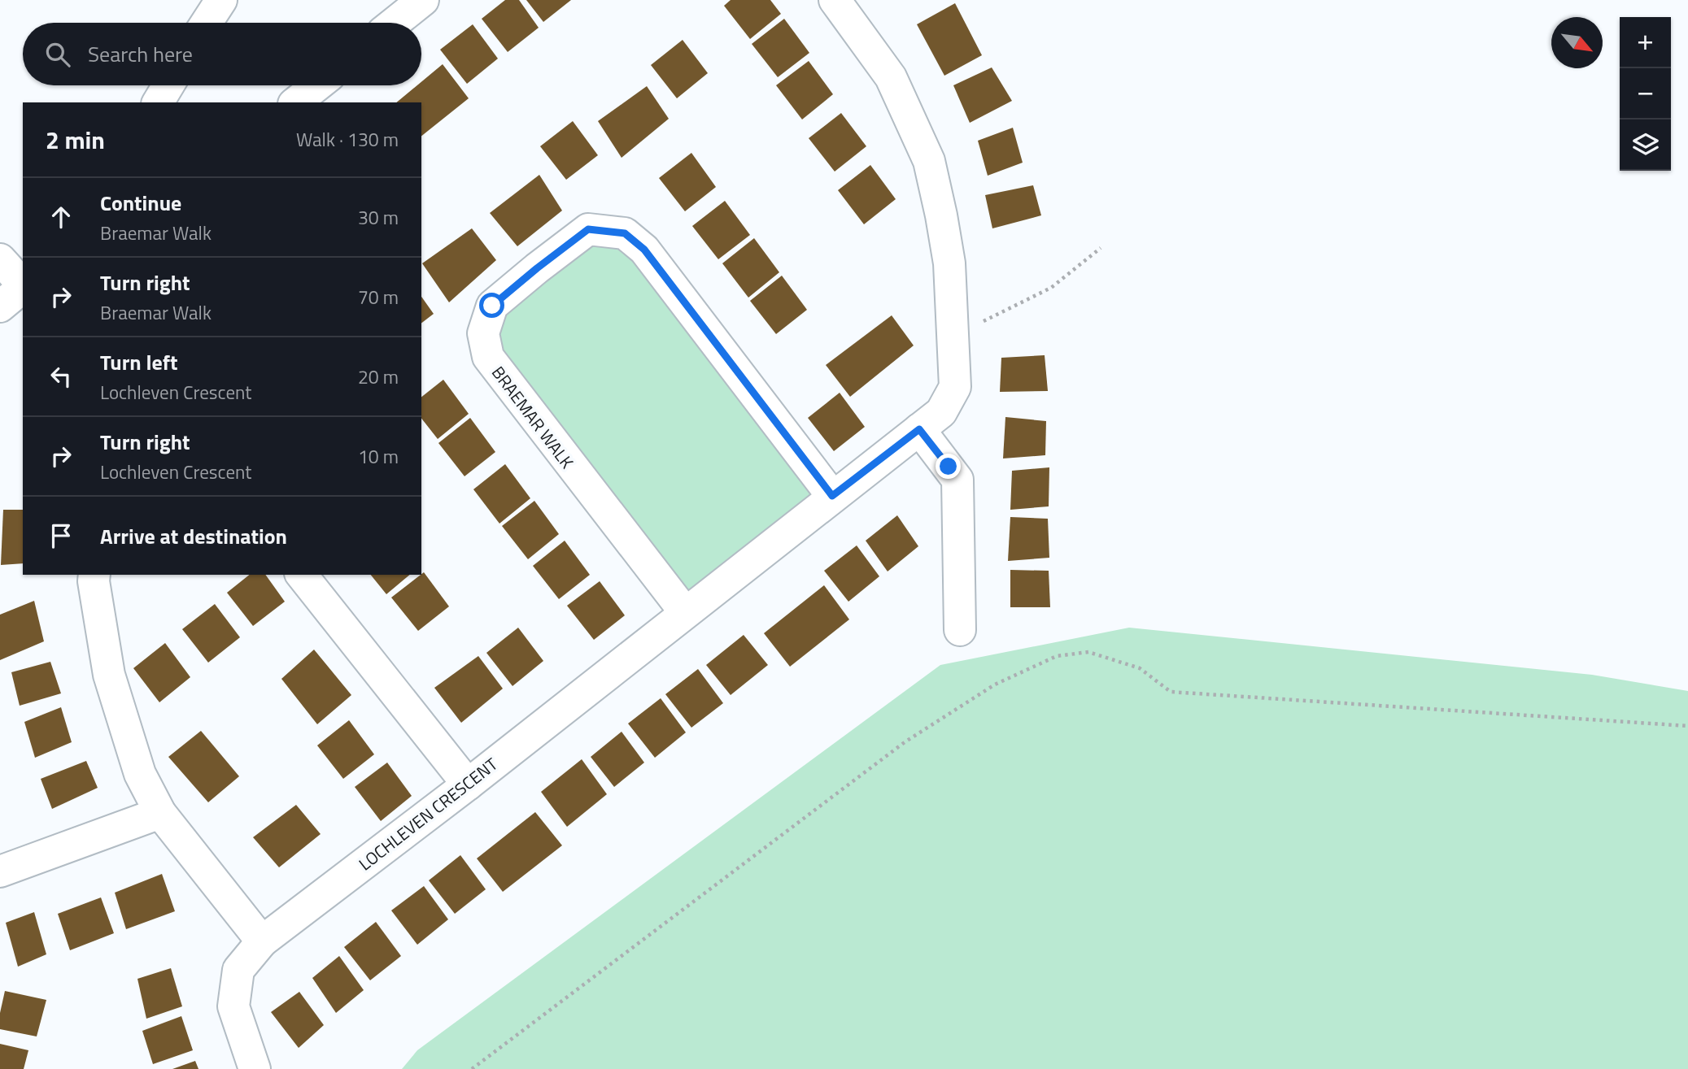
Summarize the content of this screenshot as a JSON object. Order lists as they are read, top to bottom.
{
  "streets": {
    "street": ["BRAEMAR WALK", "LOCHLEVEN CRESCENT"]
  },
  "crossings": [
    ["BRAEMAR WALK", "LOCHLEVEN CRESCENT"]
  ],
  "north": "bottom right",
  "page": {
    "map_buttons": ["+", "−"],
    "search": "Search here",
    "heading": ["2 min", "Walk · 130 m"],
    "list": [
      ["Continue", "Braemar Walk", "30 m"],
      ["Turn right", "Braemar Walk", "70 m"],
      ["Turn left", "Lochleven Crescent", "20 m"],
      ["Turn right", "Lochleven Crescent", "10 m"],
      "Arrive at destination"
    ]
  }
}
